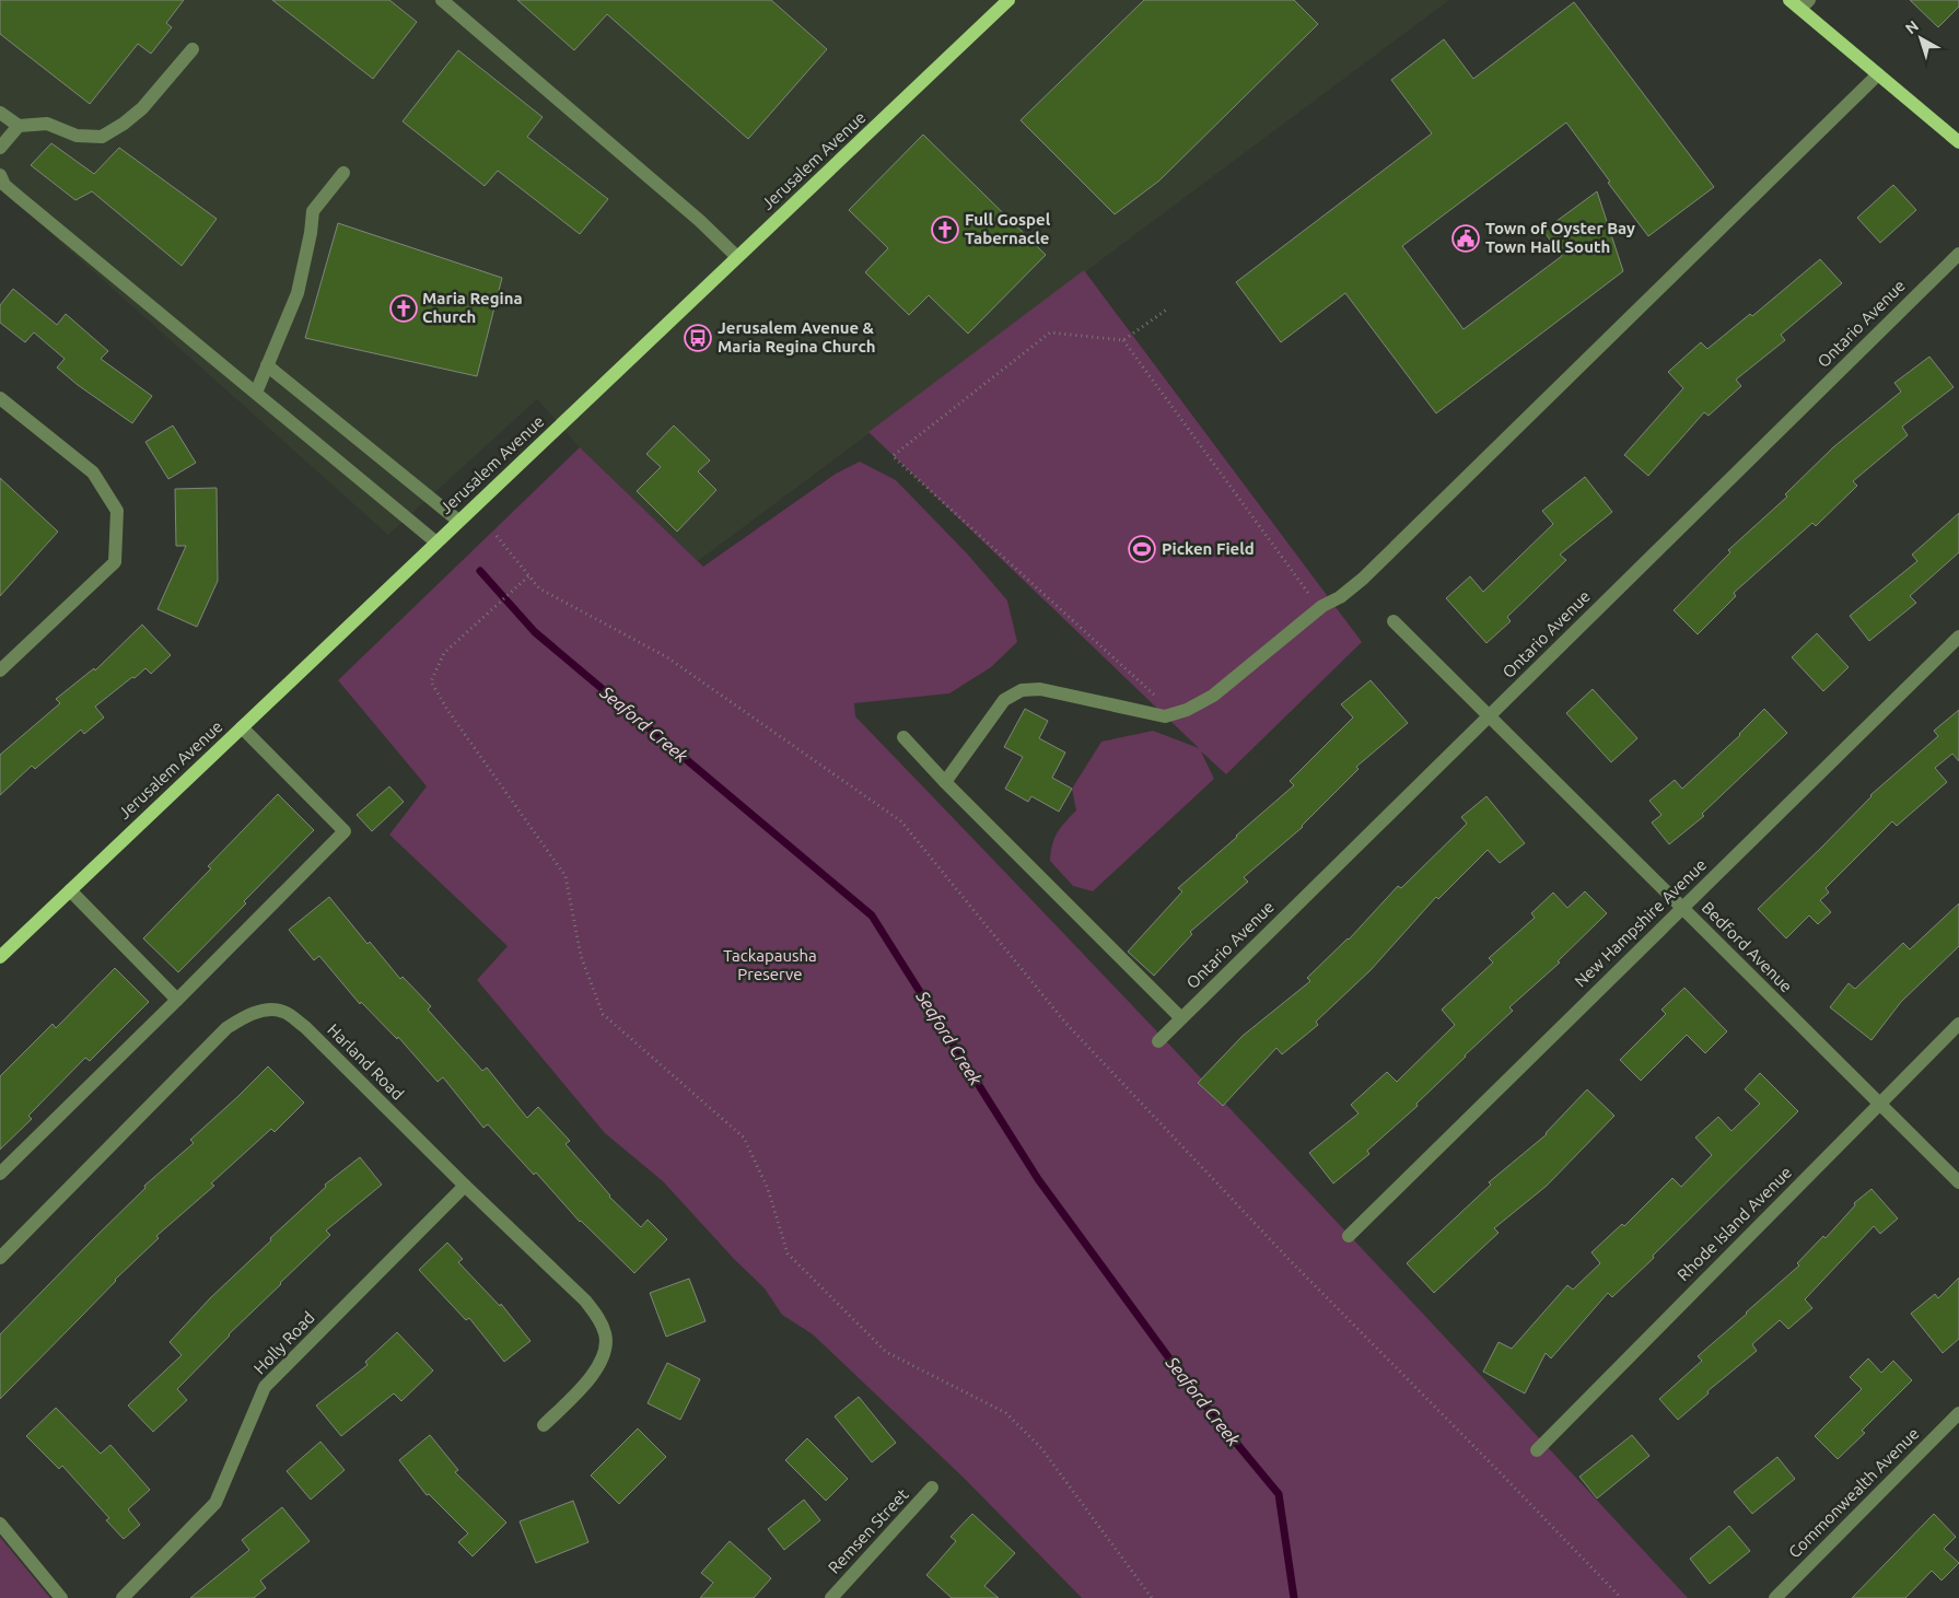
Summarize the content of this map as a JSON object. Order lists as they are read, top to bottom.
{
  "streets": {
    "main road": ["Jerusalem Avenue"],
    "street": [
      "Ontario Avenue",
      "New Hampshire Avenue",
      "Bedford Avenue",
      "Harland Road",
      "Rhode Island Avenue",
      "Holly Road",
      "Commonwealth Avenue",
      "Remsen Street"
    ]
  },
  "crossings": [
    ["Ontario Avenue", "Bedford Avenue"],
    ["New Hampshire Avenue", "Bedford Avenue"],
    ["Bedford Avenue", "Rhode Island Avenue"],
    ["Harland Road", "Holly Road"]
  ],
  "water": ["Seaford Creek"],
  "parks": ["Tackapausha Preserve"],
  "places": {
    "church": ["Full Gospel Tabernacle", "Maria Regina Church"],
    "public building": ["Town of Oyster Bay Town Hall South"],
    "bus stop": ["Jerusalem Avenue & Maria Regina Church"],
    "sports": ["Picken Field"]
  },
  "north": "top left"
}
